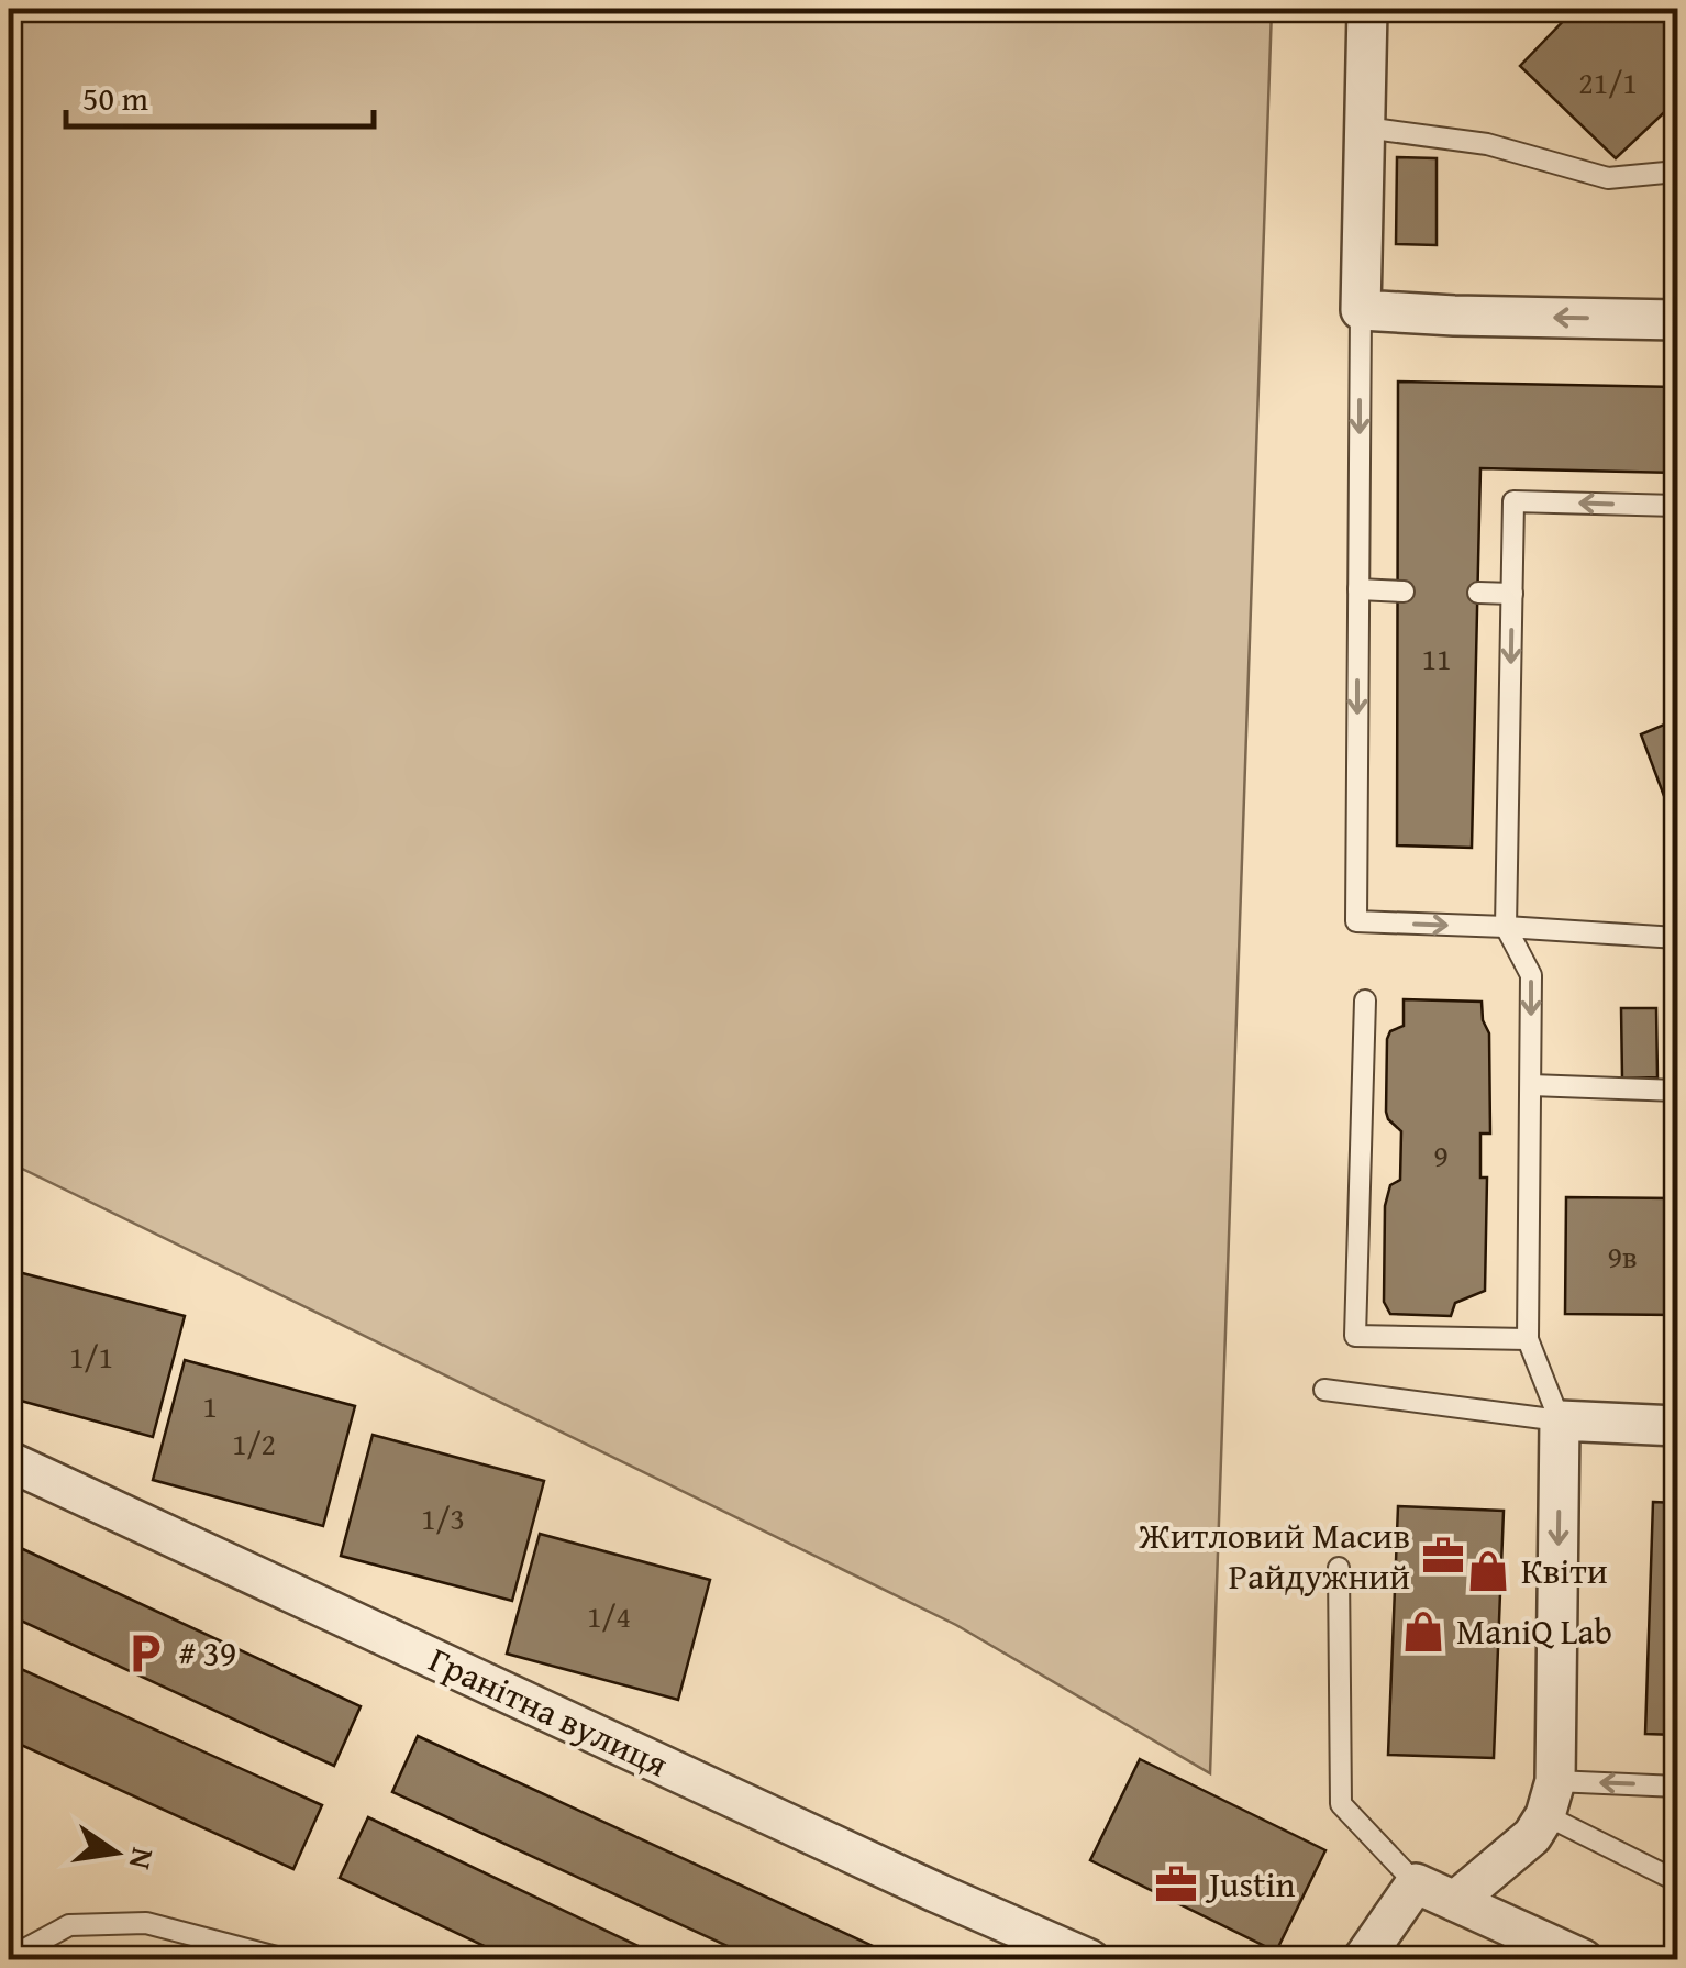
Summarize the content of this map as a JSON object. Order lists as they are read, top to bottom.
{
  "streets": {
    "street": ["Гранітна вулиця"]
  },
  "places": {
    "office": ["Житловий Масив Райдужний", "Justin"],
    "shop": ["Квіти", "ManiQ Lab"],
    "parking": ["# 39"]
  },
  "house_numbers": [
    "21/1",
    "11",
    "9",
    "9в",
    "1/1",
    "1",
    "1/2",
    "1/3",
    "1/4"
  ],
  "scale_bar": "50 m",
  "north": "right"
}
